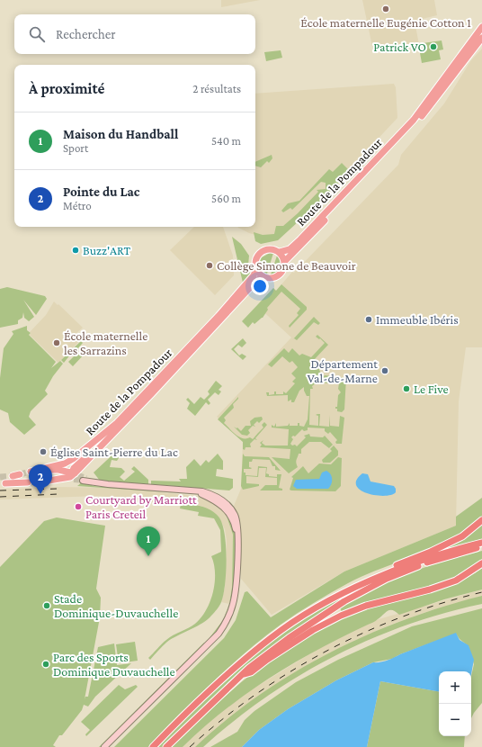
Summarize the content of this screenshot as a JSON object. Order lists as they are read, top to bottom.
{
  "streets": {
    "main road": ["Route de la Pompadour"]
  },
  "places": [
    "École maternelle Eugénie Cotton 1",
    "Patrick VO",
    "Buzz'ART",
    "Collège Simone de Beauvoir",
    "Immeuble Ibéris",
    "École maternelle les Sarrazins",
    "Département Val-de-Marne",
    "Le Five",
    "Église Saint-Pierre du Lac",
    "Courtyard by Marriott Paris Creteil",
    "Stade Dominique-Duvauchelle",
    "Parc des Sports Dominique Duvauchelle"
  ],
  "page": {
    "search": "Rechercher",
    "heading": ["À proximité", "2 résultats"],
    "list": [
      {
        "mark": "1",
        "name": "Maison du Handball",
        "note": "Sport",
        "value": "540 m"
      },
      {
        "mark": "2",
        "name": "Pointe du Lac",
        "note": "Métro",
        "value": "560 m"
      }
    ],
    "pins": ["2", "1"],
    "map_buttons": ["+", "−"]
  }
}
